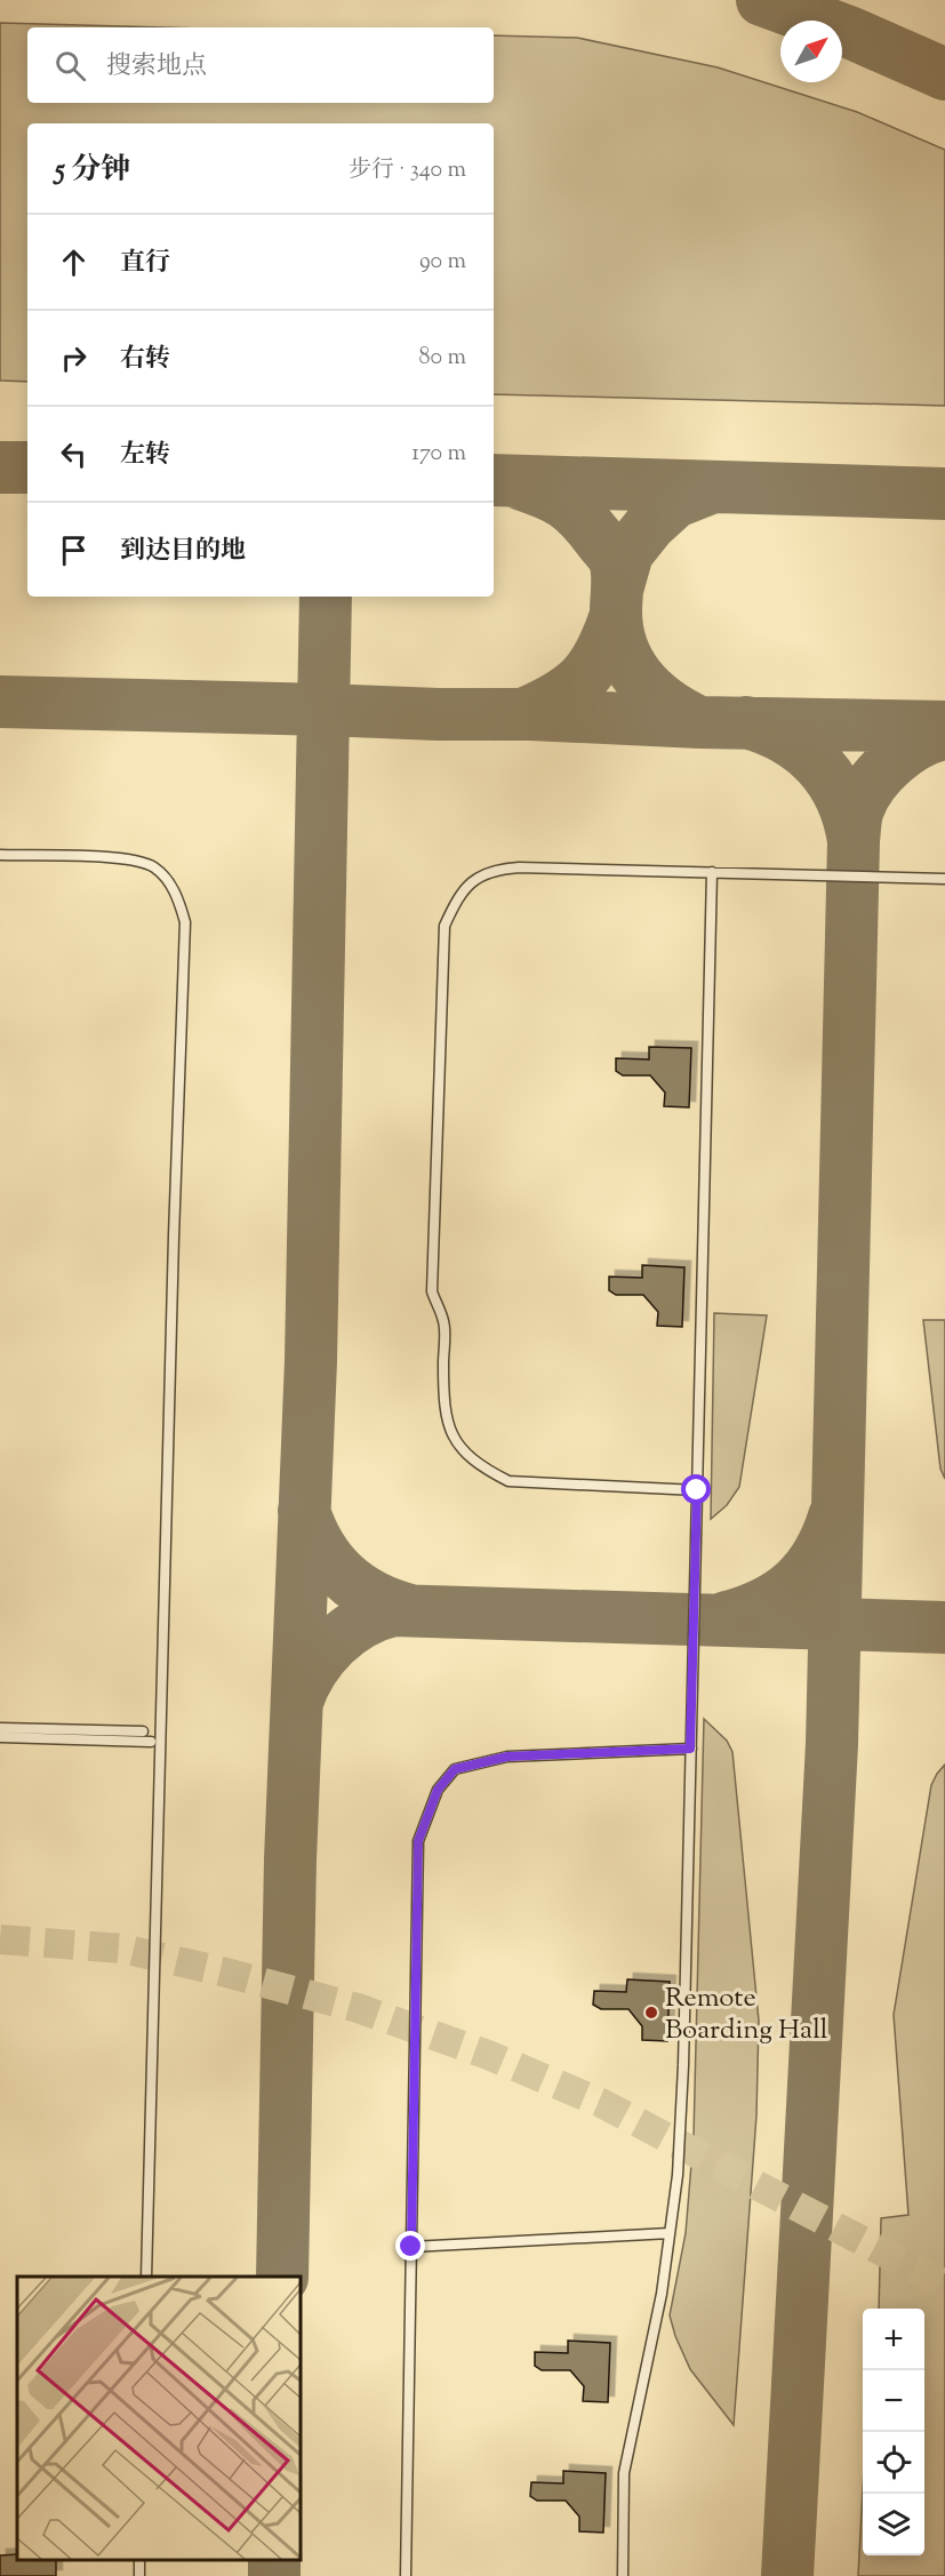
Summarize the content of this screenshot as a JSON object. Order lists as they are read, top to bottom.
{
  "places": ["Remote Boarding Hall"],
  "north": "top right",
  "page": {
    "search": "搜索地点",
    "heading": ["5 分钟", "步行 · 340 m"],
    "list": [
      ["直行", "90 m"],
      ["右转", "80 m"],
      ["左转", "170 m"],
      "到达目的地"
    ],
    "map_buttons": ["+", "−"]
  }
}
